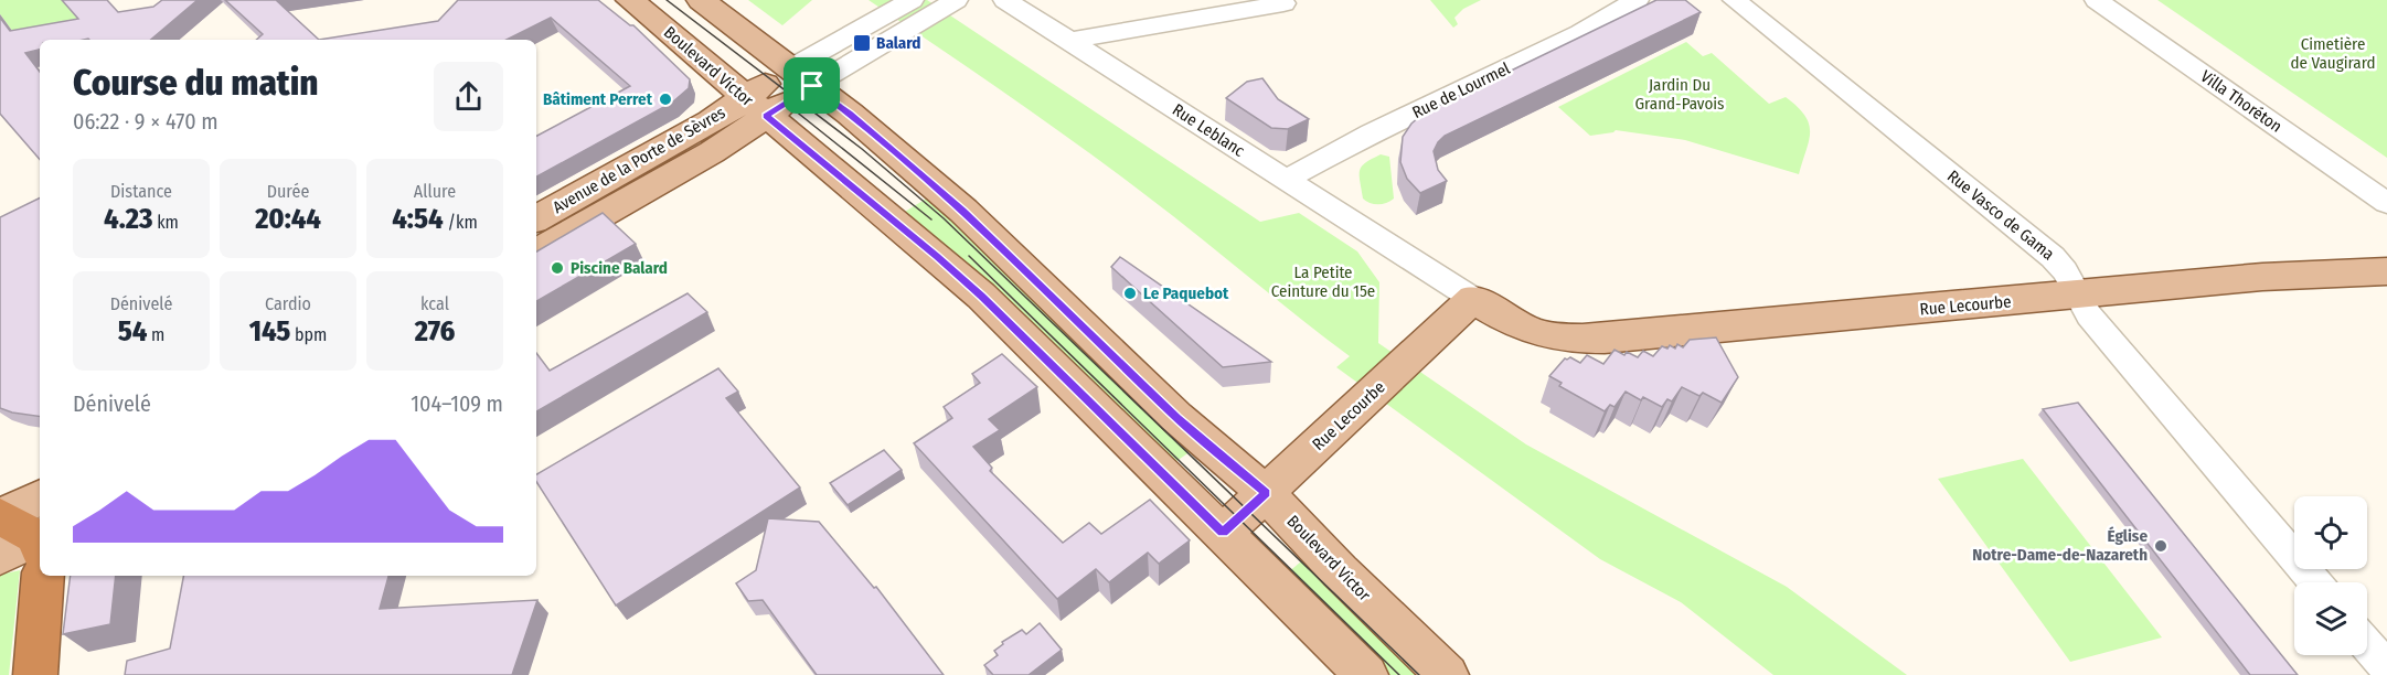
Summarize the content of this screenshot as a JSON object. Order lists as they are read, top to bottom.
{
  "streets": {
    "main road": ["Boulevard Victor", "Avenue de la Porte de Sèvres", "Rue Lecourbe"],
    "street": [
      "Rue de Lourmel",
      "Villa Thoréton",
      "Rue Leblanc",
      "Rue Vasco de Gama"
    ]
  },
  "crossings": [
    ["Boulevard Victor", "Avenue de la Porte de Sèvres"],
    ["Boulevard Victor", "Rue Lecourbe"],
    ["Rue de Lourmel", "Rue Leblanc"],
    ["Rue Leblanc", "Rue Lecourbe"],
    ["Rue Vasco de Gama", "Rue Lecourbe"]
  ],
  "parks": ["Cimetière de Vaugirard", "Jardin Du Grand-Pavois", "La Petite Ceinture du 15e"],
  "places": {
    "transit": ["Balard"],
    "other": [
      "Bâtiment Perret",
      "Piscine Balard",
      "Le Paquebot",
      "Église Notre-Dame-de-Nazareth"
    ]
  },
  "page": {
    "heading": ["Course du matin", "06:22 · 9 × 470 m"],
    "stats": [
      ["Distance", "4.23 km"],
      ["Durée", "20:44"],
      ["Allure", "4:54 /km"],
      ["Dénivelé", "54 m"],
      ["Cardio", "145 bpm"],
      ["kcal", "276"]
    ],
    "chart": ["Dénivelé", "104–109 m"]
  }
}
